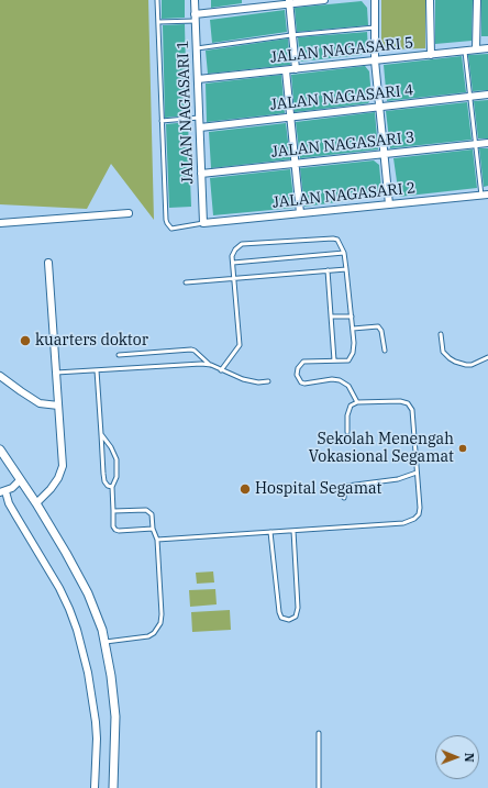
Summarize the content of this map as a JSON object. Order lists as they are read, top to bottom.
{
  "streets": {
    "street": [
      "JALAN NAGASARI 5",
      "JALAN NAGASARI 4",
      "JALAN NAGASARI 1",
      "JALAN NAGASARI 3",
      "JALAN NAGASARI 2"
    ]
  },
  "crossings": [
    ["JALAN NAGASARI 5", "JALAN NAGASARI 1"],
    ["JALAN NAGASARI 4", "JALAN NAGASARI 1"],
    ["JALAN NAGASARI 1", "JALAN NAGASARI 3"],
    ["JALAN NAGASARI 1", "JALAN NAGASARI 2"]
  ],
  "places": ["kuarters doktor", "Sekolah Menengah Vokasional Segamat", "Hospital Segamat"],
  "north": "right"
}
